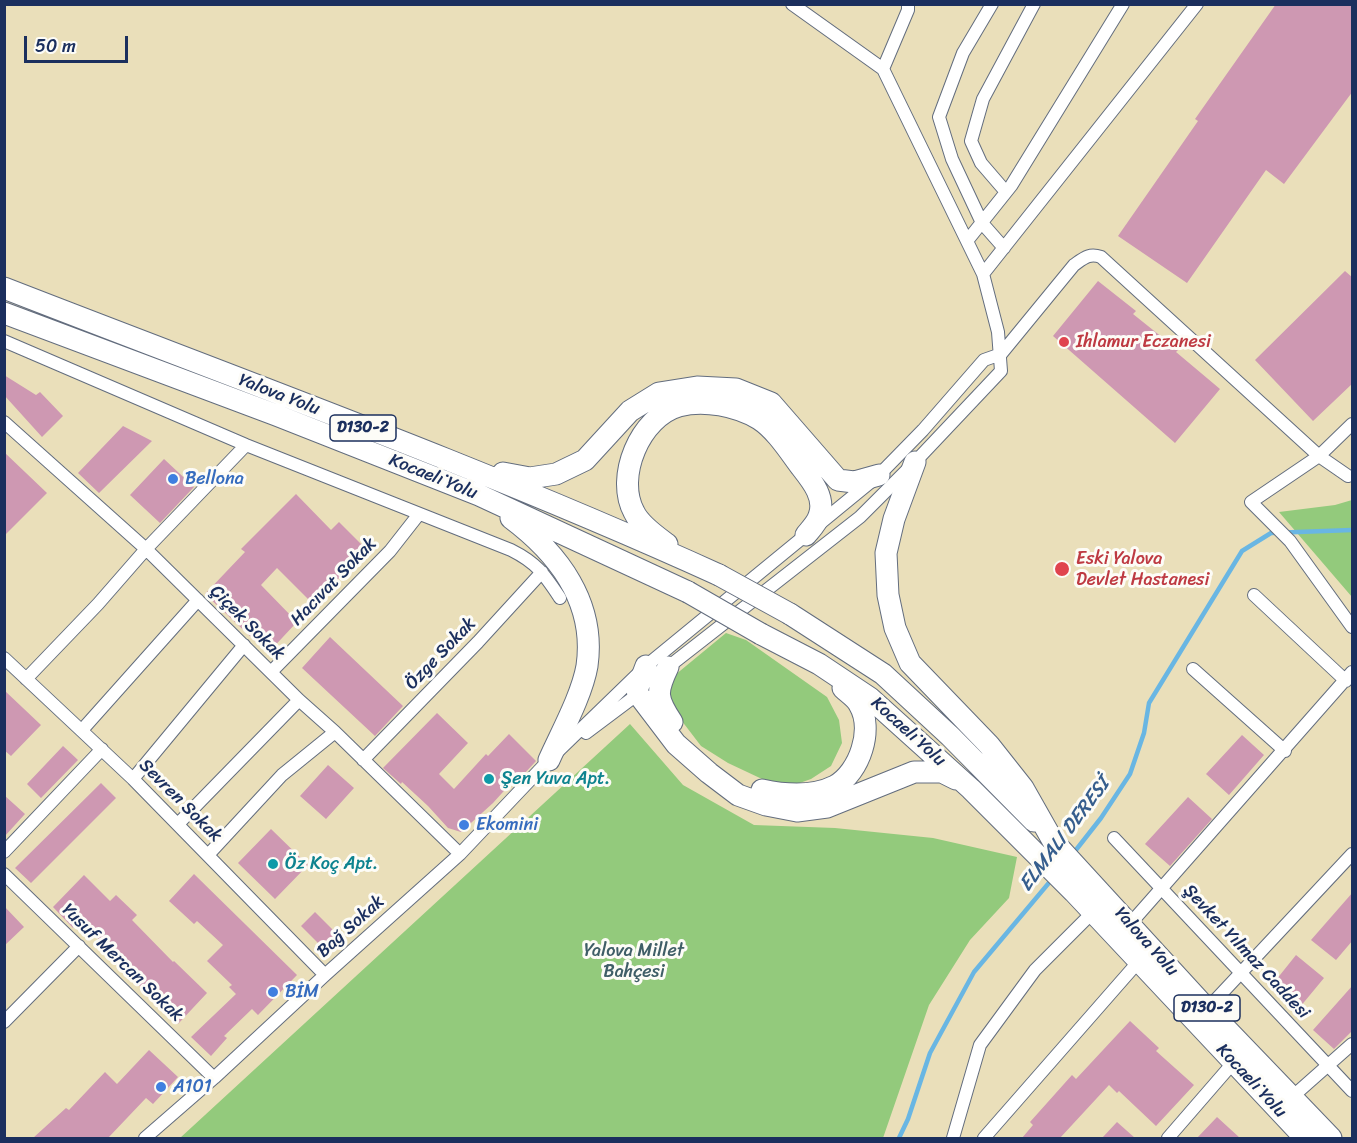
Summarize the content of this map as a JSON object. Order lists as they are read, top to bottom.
{
  "streets": {
    "highway": ["Yalova Yolu", "D130-2", "Kocaeli̇ Yolu"],
    "street": [
      "Hacıvat Sokak",
      "Çiçek Sokak",
      "Özge Sokak",
      "Sevren Sokak",
      "Bağ Sokak",
      "Şevket Yılmaz Caddesi",
      "Yusuf Mercan Sokak"
    ]
  },
  "crossings": [
    ["Hacıvat Sokak", "Çiçek Sokak"],
    ["Çiçek Sokak", "Özge Sokak"],
    ["Çiçek Sokak", "Bağ Sokak"],
    ["Sevren Sokak", "Bağ Sokak"],
    ["Bağ Sokak", "Yusuf Mercan Sokak"]
  ],
  "water": ["ELMALI DERESİ"],
  "parks": ["Yalova Millet Bahçesi"],
  "places": [
    "Ihlamur Eczanesi",
    "Bellona",
    "Eski Yalova Devlet Hastanesi",
    "Şen Yuva Apt.",
    "Ekomini",
    "Öz Koç Apt.",
    "BİM",
    "A101"
  ],
  "scale_bar": "50 m"
}
